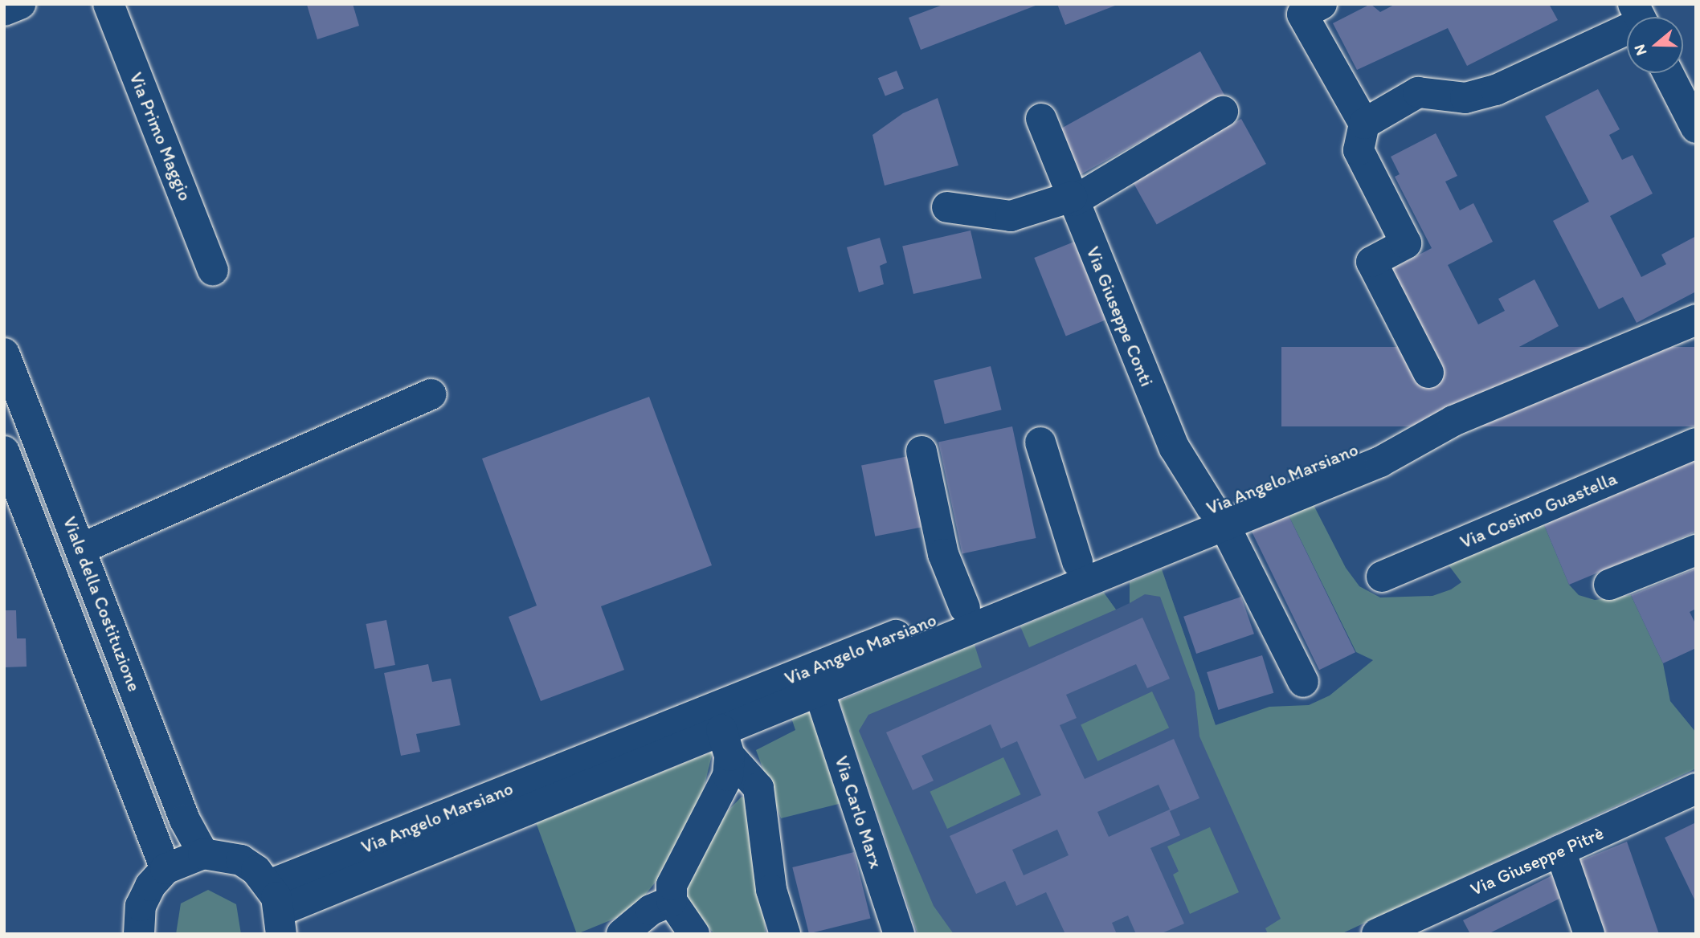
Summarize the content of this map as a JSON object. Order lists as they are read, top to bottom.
{
  "streets": {
    "street": [
      "Via Primo Maggio",
      "Via Giuseppe Conti",
      "Via Angelo Marsiano",
      "Via Cosimo Guastella",
      "Viale della Costituzione",
      "Via Carlo Marx",
      "Via Giuseppe Pitrè"
    ]
  },
  "crossings": [
    ["Via Giuseppe Conti", "Via Angelo Marsiano"],
    ["Via Angelo Marsiano", "Via Carlo Marx"]
  ],
  "north": "left"
}
